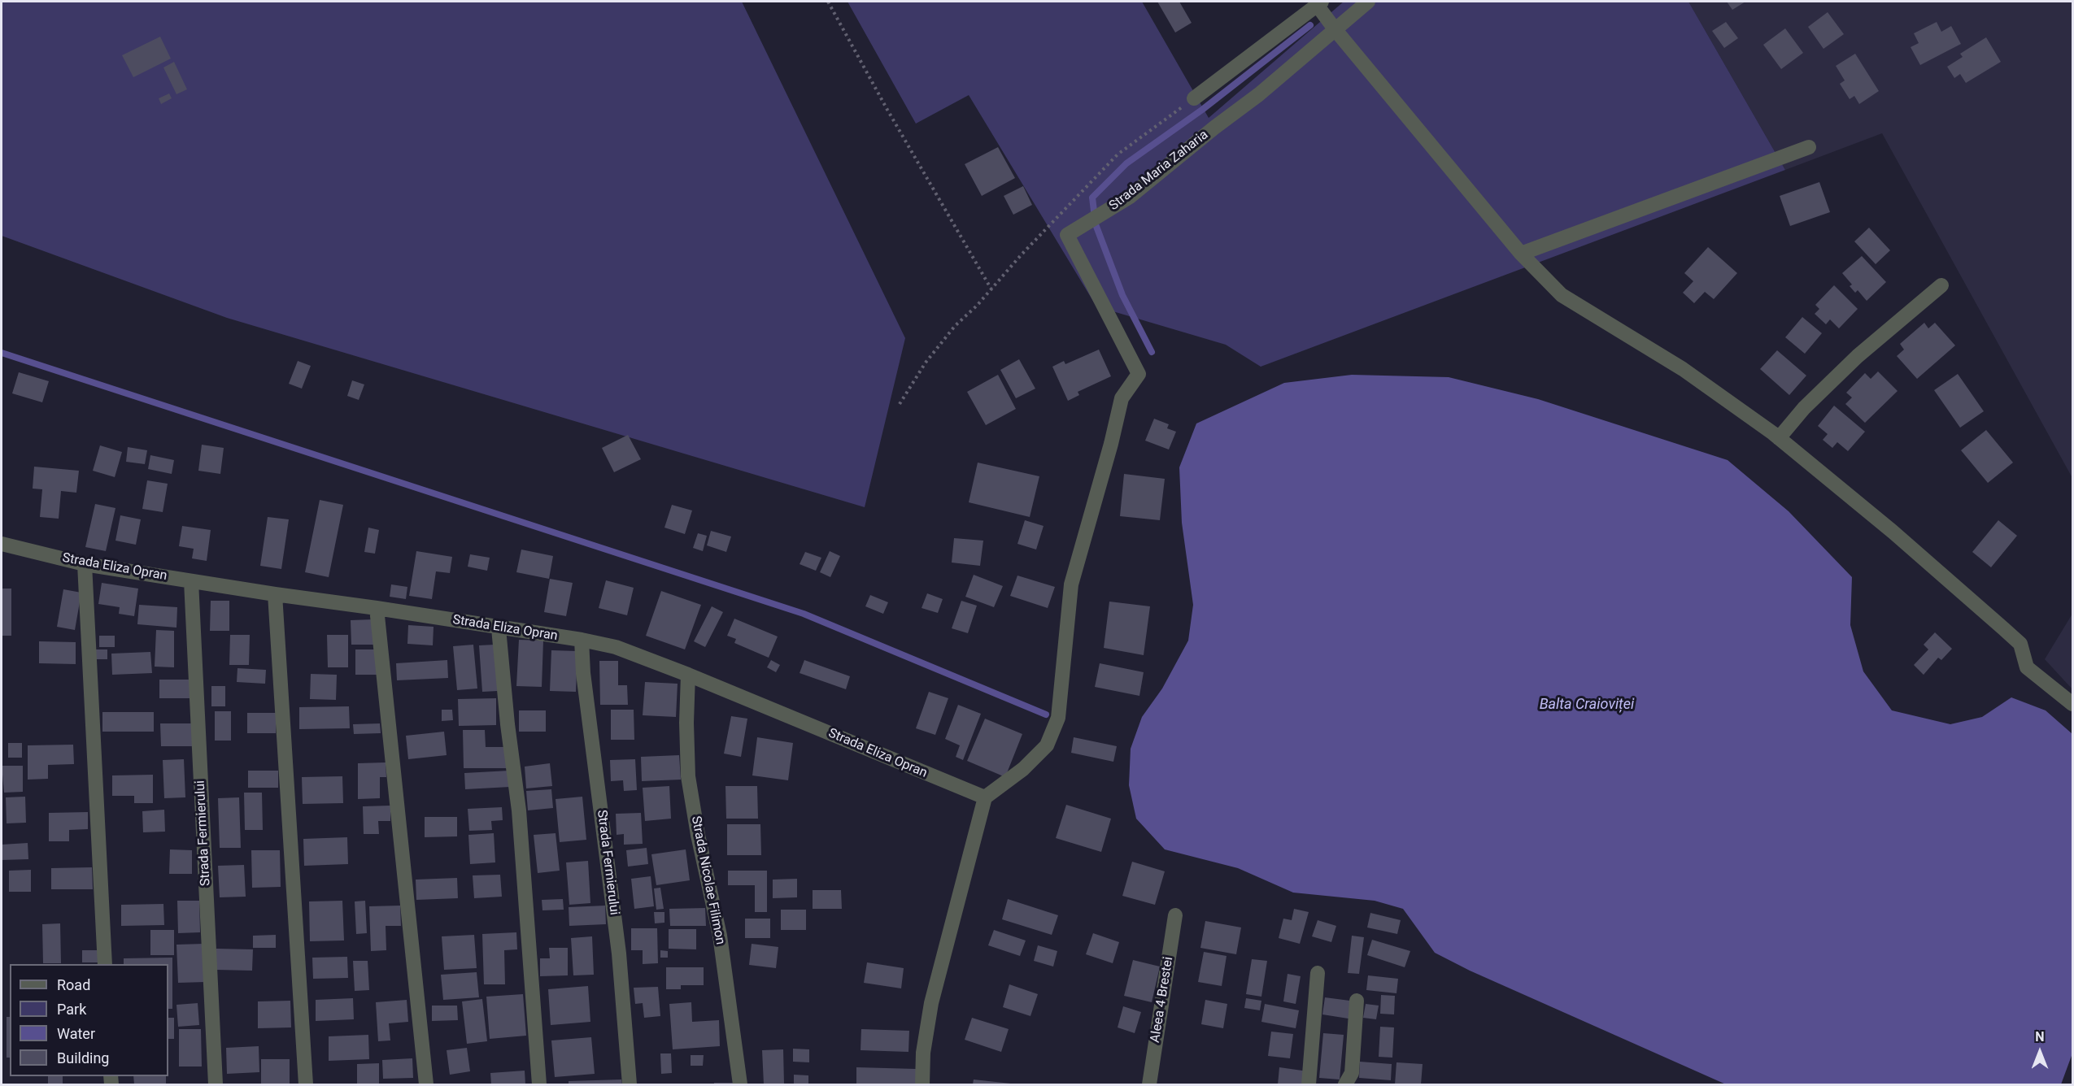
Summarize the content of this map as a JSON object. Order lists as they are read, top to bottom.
{
  "streets": {
    "street": [
      "Strada Maria Zaharia",
      "Strada Eliza Opran",
      "Strada Fermierului",
      "Strada Nicolae Filimon",
      "Aleea 4 Brestei"
    ]
  },
  "crossings": [
    ["Strada Maria Zaharia", "Strada Eliza Opran"],
    ["Strada Eliza Opran", "Strada Fermierului"],
    ["Strada Eliza Opran", "Strada Nicolae Filimon"]
  ],
  "water": ["Balta Craioviței"],
  "legend": [
    "Road",
    "Park",
    "Water",
    "Building"
  ],
  "north": "top"
}
